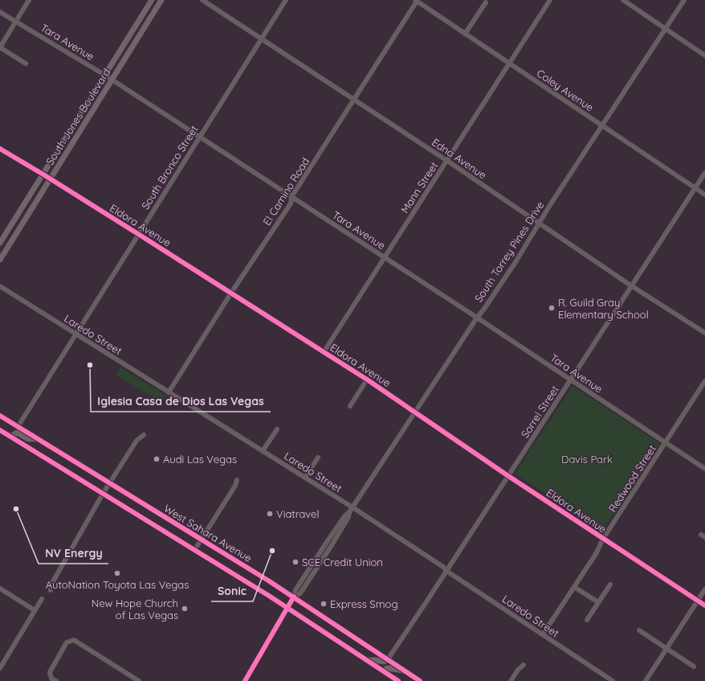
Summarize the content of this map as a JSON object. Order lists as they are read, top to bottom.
{
  "streets": {
    "main road": ["South Jones Boulevard", "South Torrey Pines Drive", "West Sahara Avenue"],
    "street": [
      "Tara Avenue",
      "Coley Avenue",
      "Edna Avenue",
      "South Bronco Street",
      "Mann Street",
      "El Camino Road",
      "Eldora Avenue",
      "Laredo Street",
      "Sorrel Street",
      "Redwood Street"
    ]
  },
  "crossings": [
    ["Tara Avenue", "South Jones Boulevard"],
    ["Tara Avenue", "South Bronco Street"],
    ["Tara Avenue", "Mann Street"],
    ["Tara Avenue", "El Camino Road"],
    ["Tara Avenue", "South Torrey Pines Drive"],
    ["Tara Avenue", "Sorrel Street"],
    ["Tara Avenue", "Redwood Street"],
    ["Coley Avenue", "Mann Street"],
    ["Coley Avenue", "El Camino Road"],
    ["Coley Avenue", "South Torrey Pines Drive"],
    ["Coley Avenue", "Sorrel Street"],
    ["South Jones Boulevard", "Eldora Avenue"],
    ["Edna Avenue", "South Bronco Street"],
    ["Edna Avenue", "Mann Street"],
    ["Edna Avenue", "El Camino Road"],
    ["Edna Avenue", "South Torrey Pines Drive"],
    ["Edna Avenue", "Sorrel Street"],
    ["South Bronco Street", "Eldora Avenue"],
    ["South Bronco Street", "Laredo Street"],
    ["South Bronco Street", "West Sahara Avenue"],
    ["Mann Street", "Eldora Avenue"],
    ["El Camino Road", "Eldora Avenue"],
    ["El Camino Road", "Laredo Street"],
    ["Eldora Avenue", "South Torrey Pines Drive"],
    ["Eldora Avenue", "Sorrel Street"],
    ["Eldora Avenue", "Redwood Street"],
    ["South Torrey Pines Drive", "Laredo Street"],
    ["South Torrey Pines Drive", "West Sahara Avenue"],
    ["Laredo Street", "Sorrel Street"],
    ["Laredo Street", "Redwood Street"],
    ["Sorrel Street", "West Sahara Avenue"]
  ],
  "parks": ["Davis Park"],
  "places": [
    "R. Guild Gray Elementary School",
    "Iglesia Casa de Dios Las Vegas",
    "Audi Las Vegas",
    "NV Energy",
    "Viatravel",
    "Sonic",
    "SCE Credit Union",
    "AutoNation Toyota Las Vegas",
    "Express Smog",
    "New Hope Church of Las Vegas"
  ]
}
